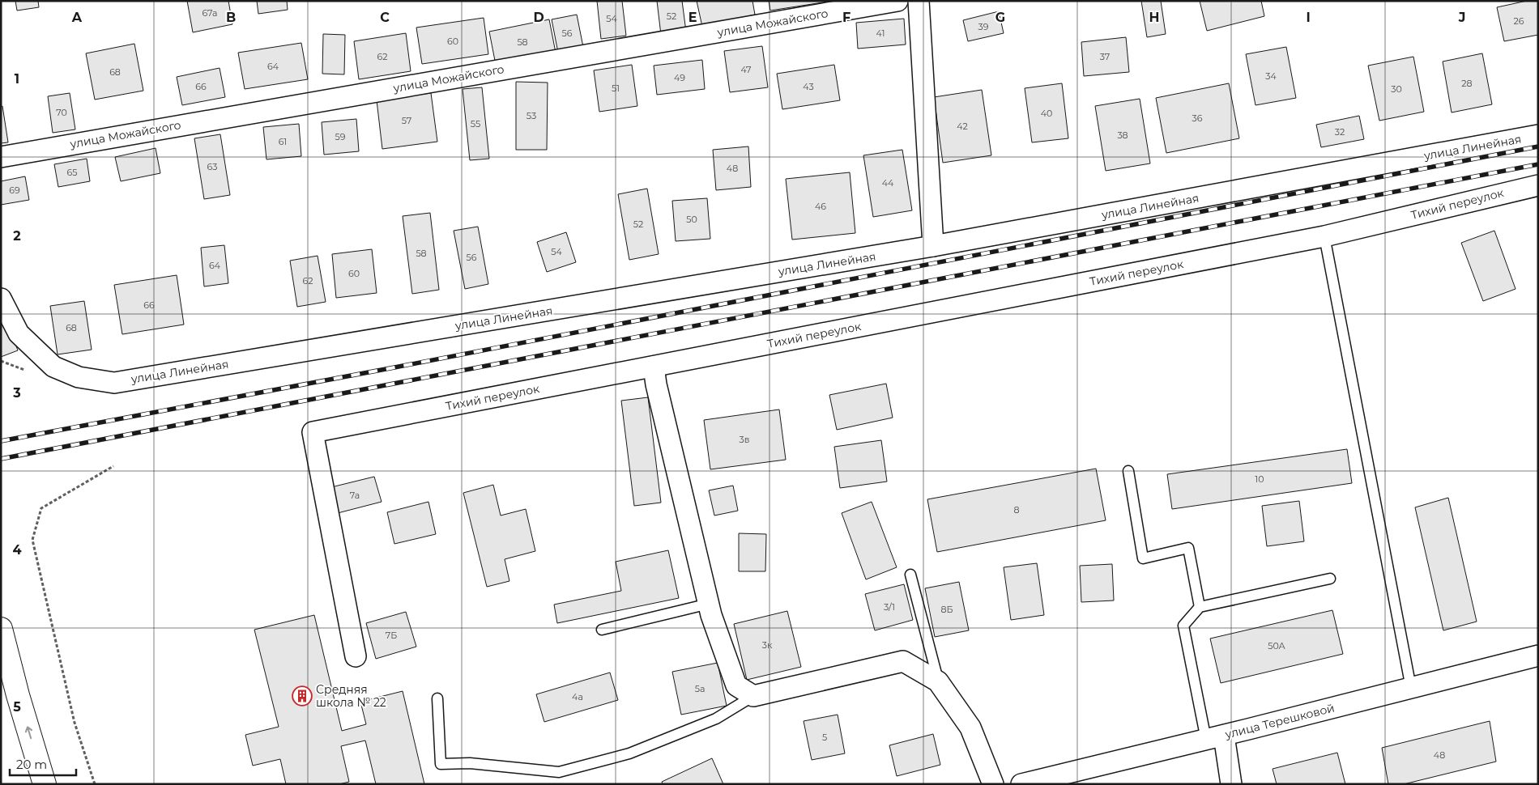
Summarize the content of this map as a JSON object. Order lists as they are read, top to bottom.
{
  "streets": {
    "street": [
      "улица Можайского",
      "улица Линейная",
      "Тихий переулок",
      "улица Терешковой"
    ]
  },
  "places": {
    "building": ["Средняя школа № 22"]
  },
  "house_numbers": [
    "67а",
    "52",
    "54",
    "26",
    "39",
    "56",
    "41",
    "60",
    "58",
    "62",
    "37",
    "64",
    "47",
    "68",
    "34",
    "49",
    "28",
    "66",
    "43",
    "51",
    "30",
    "70",
    "40",
    "53",
    "36",
    "57",
    "55",
    "42",
    "32",
    "38",
    "59",
    "61",
    "63",
    "48",
    "65",
    "44",
    "69",
    "46",
    "50",
    "52",
    "54",
    "58",
    "56",
    "64",
    "60",
    "62",
    "66",
    "68",
    "3в",
    "10",
    "7а",
    "8",
    "3/1",
    "8Б",
    "7Б",
    "3к",
    "50А",
    "5а",
    "4а",
    "5",
    "48"
  ],
  "scale_bar": "20 m",
  "grid": {
    "columns": [
      "A",
      "B",
      "C",
      "D",
      "E",
      "F",
      "G",
      "H",
      "I",
      "J"
    ],
    "rows": [
      "1",
      "2",
      "3",
      "4",
      "5"
    ]
  }
}
